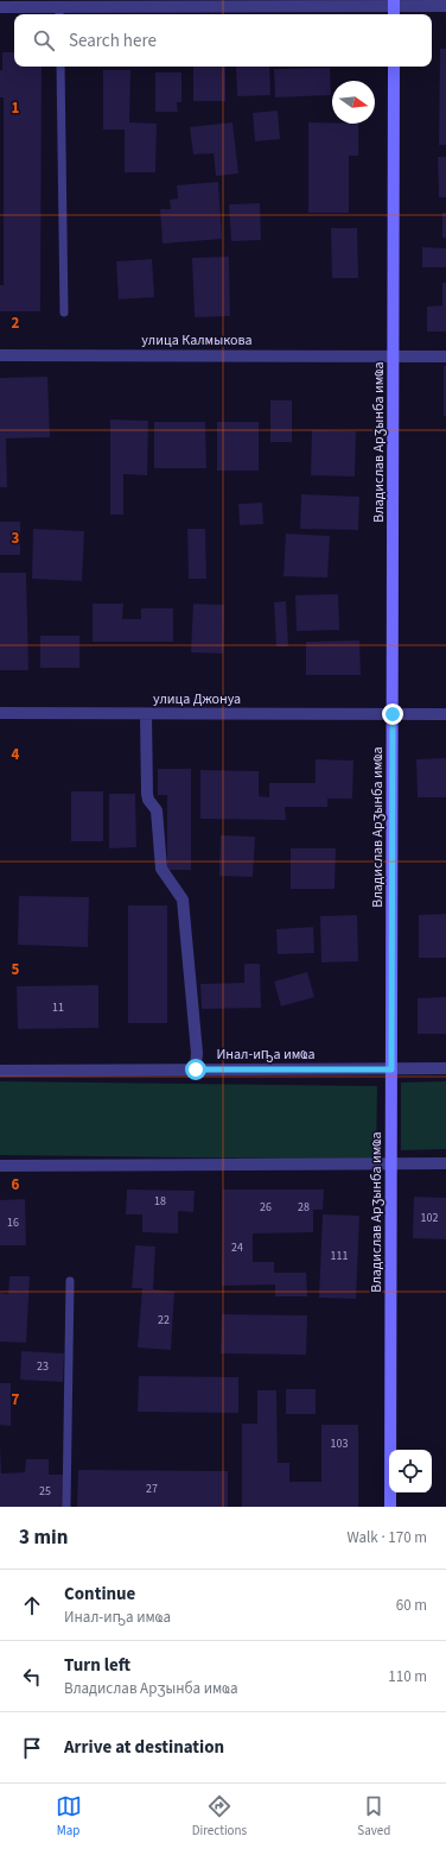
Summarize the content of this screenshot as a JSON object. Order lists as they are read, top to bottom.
{
  "streets": {
    "main road": ["Владислав Арӡынба имҩа"],
    "street": ["улица Калмыкова", "улица Джонуа", "Инал-иҧа имҩа"]
  },
  "crossings": [
    ["улица Калмыкова", "Владислав Арӡынба имҩа"],
    ["Владислав Арӡынба имҩа", "улица Джонуа"],
    ["Владислав Арӡынба имҩа", "Инал-иҧа имҩа"]
  ],
  "house_numbers": [
    "11",
    "18",
    "26",
    "28",
    "102",
    "16",
    "24",
    "111",
    "22",
    "23",
    "103",
    "27",
    "25"
  ],
  "north": "right",
  "page": {
    "search": "Search here",
    "heading": ["3 min", "Walk · 170 m"],
    "list": [
      ["Continue", "Инал-иҧа имҩа", "60 m"],
      ["Turn left", "Владислав Арӡынба имҩа", "110 m"],
      "Arrive at destination"
    ],
    "nav": ["Map", "Directions", "Saved"]
  },
  "grid": {
    "rows": [
      "1",
      "2",
      "3",
      "4",
      "5",
      "6",
      "7"
    ]
  }
}
